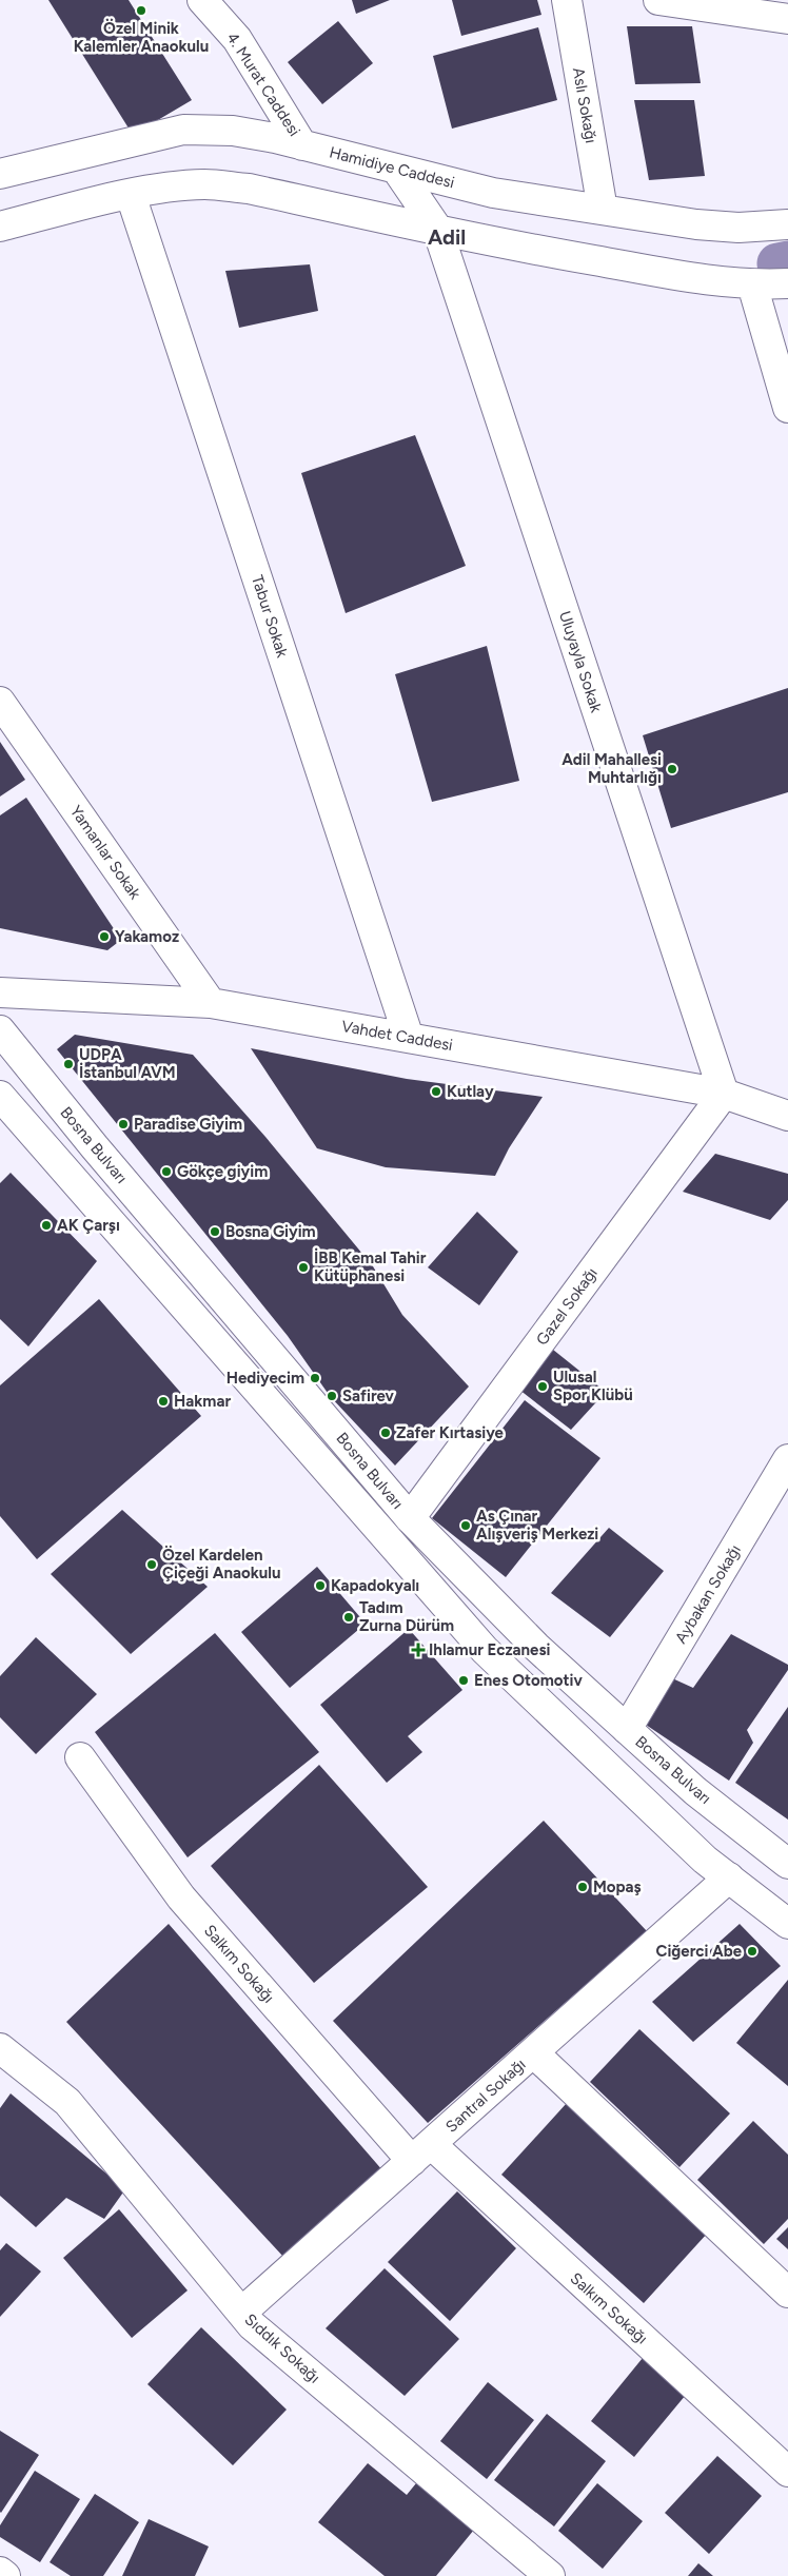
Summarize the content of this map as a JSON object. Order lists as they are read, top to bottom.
{
  "streets": {
    "street": [
      "4. Murat Caddesi",
      "Aslı Sokağı",
      "Hamidiye Caddesi",
      "Tabur Sokak",
      "Uluyayla Sokak",
      "Yamanlar Sokak",
      "Vahdet Caddesi",
      "Bosna Bulvarı",
      "Gazel Sokağı",
      "Aybakan Sokağı",
      "Salkım Sokağı",
      "Santral Sokağı",
      "Sıddık Sokağı"
    ]
  },
  "crossings": [
    ["4. Murat Caddesi", "Hamidiye Caddesi"],
    ["Aslı Sokağı", "Hamidiye Caddesi"],
    ["Hamidiye Caddesi", "Uluyayla Sokak"],
    ["Tabur Sokak", "Vahdet Caddesi"],
    ["Uluyayla Sokak", "Vahdet Caddesi"],
    ["Uluyayla Sokak", "Gazel Sokağı"],
    ["Yamanlar Sokak", "Vahdet Caddesi"],
    ["Vahdet Caddesi", "Gazel Sokağı"],
    ["Bosna Bulvarı", "Gazel Sokağı"],
    ["Bosna Bulvarı", "Aybakan Sokağı"],
    ["Bosna Bulvarı", "Santral Sokağı"],
    ["Salkım Sokağı", "Santral Sokağı"],
    ["Santral Sokağı", "Sıddık Sokağı"]
  ],
  "districts": ["Adil"],
  "places": {
    "other": [
      "Özel Minik Kalemler Anaokulu",
      "Adil Mahallesi Muhtarlığı",
      "Yakamoz",
      "UDPA İstanbul AVM",
      "Kutlay",
      "Paradise Giyim",
      "Gökçe giyim",
      "AK Çarşı",
      "Bosna Giyim",
      "İBB Kemal Tahir Kütüphanesi",
      "Hediyecim",
      "Ulusal Spor Klübü",
      "Safirev",
      "Hakmar",
      "Zafer Kırtasiye",
      "As Çınar Alışveriş Merkezi",
      "Özel Kardelen Çiçeği Anaokulu",
      "Kapadokyalı",
      "Tadım Zurna Dürüm",
      "Enes Otomotiv",
      "Mopaş",
      "Ciğerci Abe"
    ],
    "health": ["Ihlamur Eczanesi"]
  }
}
